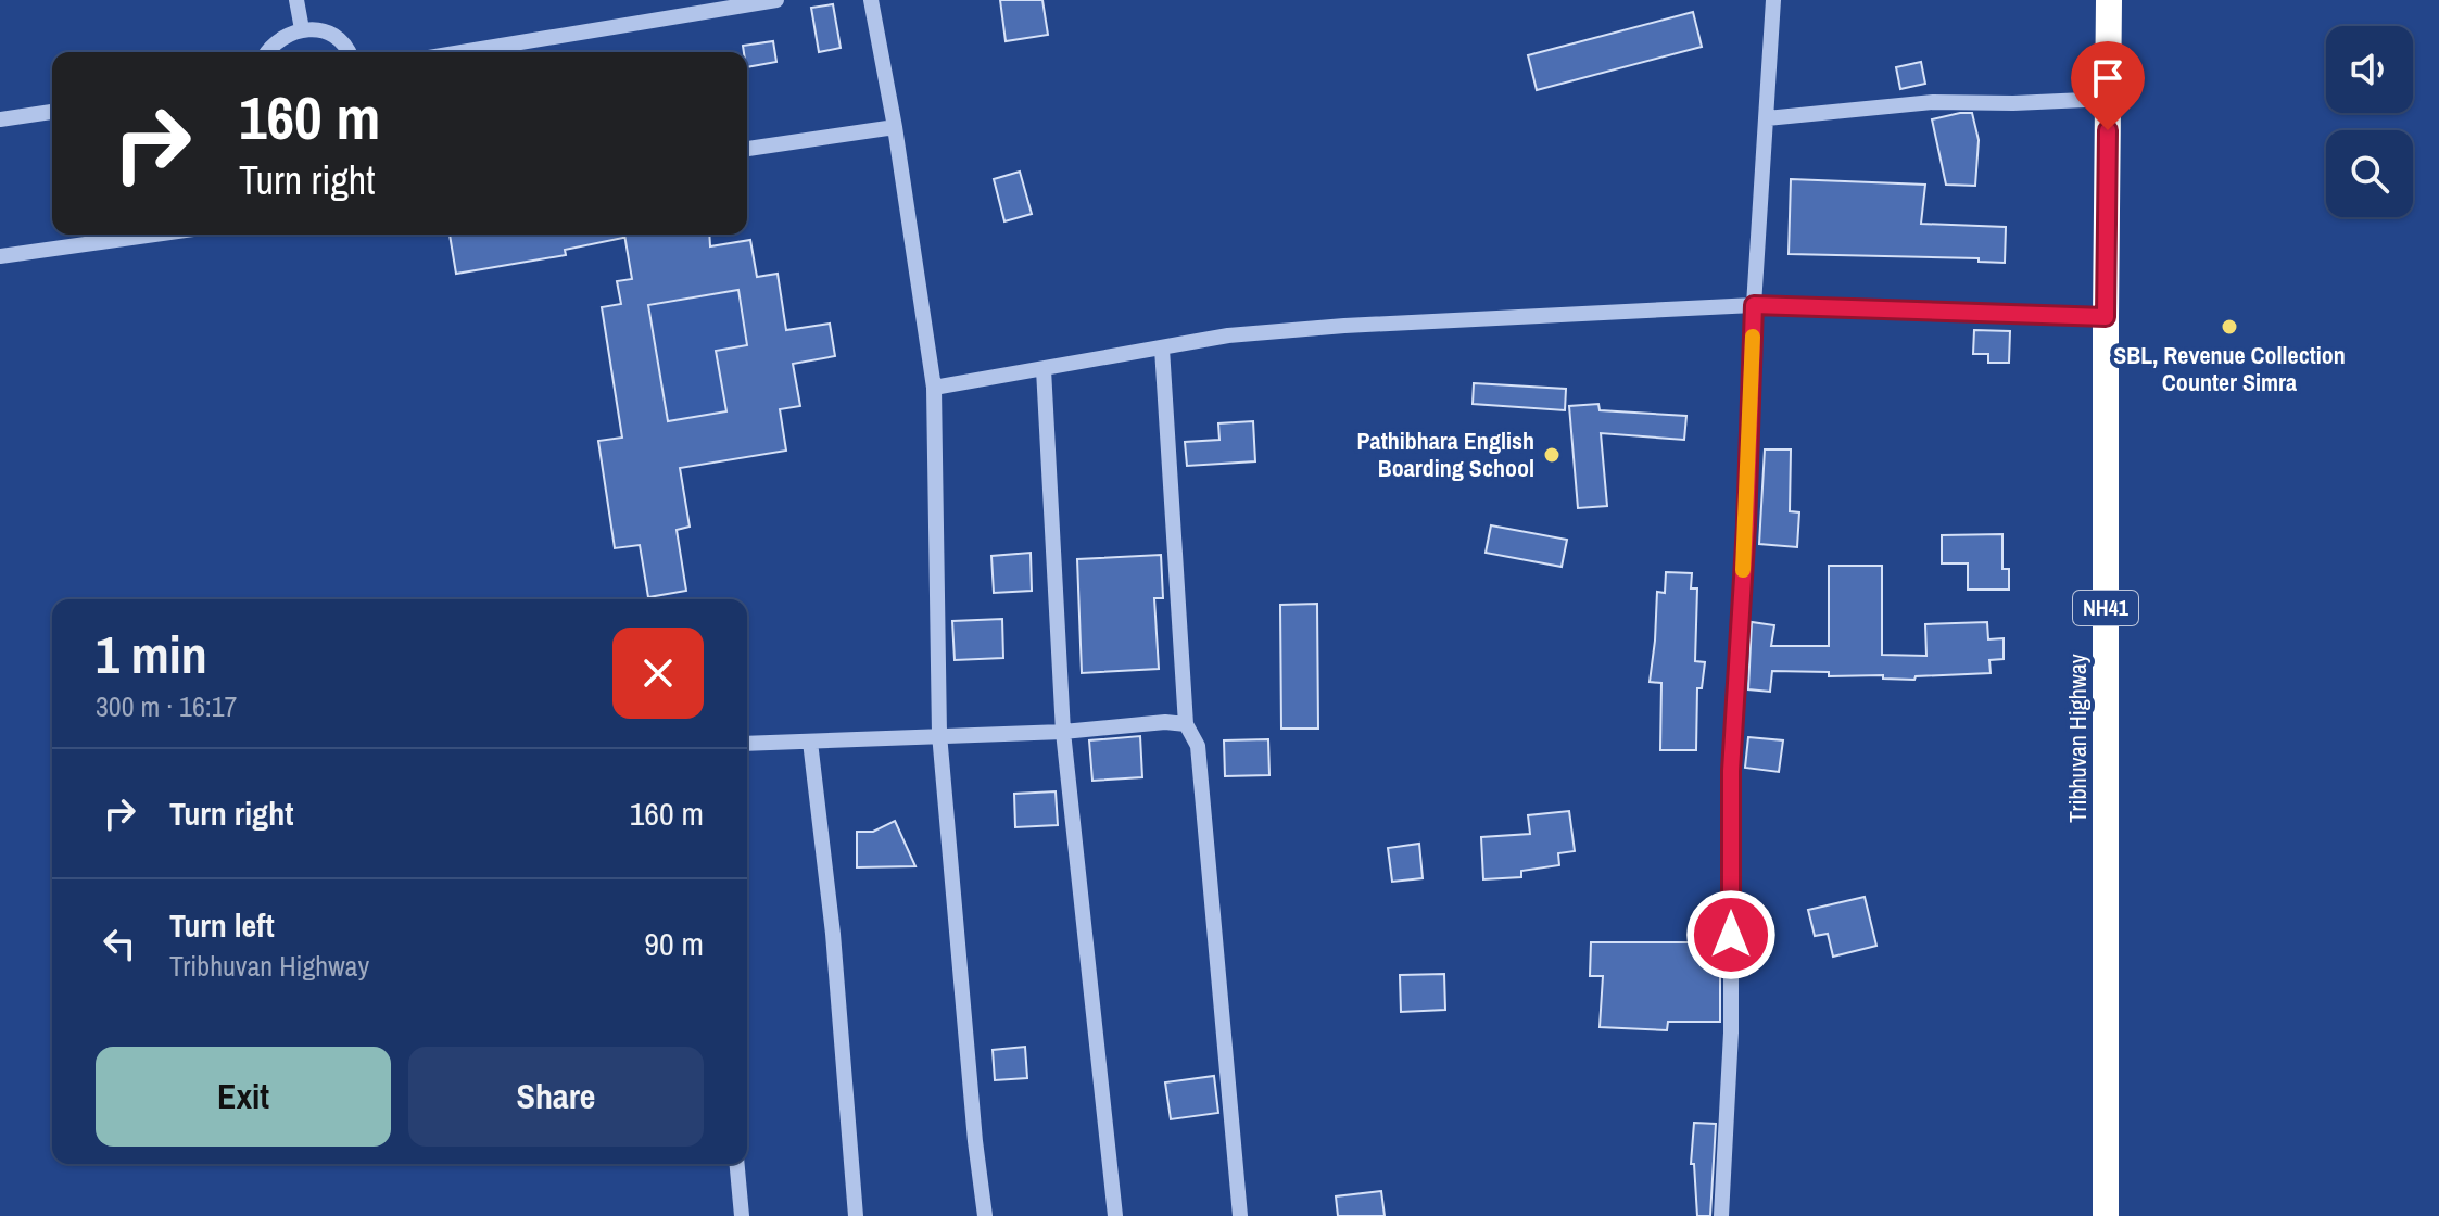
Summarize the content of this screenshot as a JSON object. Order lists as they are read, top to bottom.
{
  "streets": {
    "highway": ["NH41", "Tribhuvan Highway"]
  },
  "places": ["SBL, Revenue Collection Counter Simra", "Pathibhara English Boarding School"],
  "page": {
    "turn": ["160 m", "Turn right"],
    "heading": ["1 min", "300 m · 16:17"],
    "list": [
      {
        "name": "Turn right",
        "value": "160 m"
      },
      {
        "name": "Turn left",
        "note": "Tribhuvan Highway",
        "value": "90 m"
      }
    ],
    "buttons": ["Exit", "Share"]
  }
}
